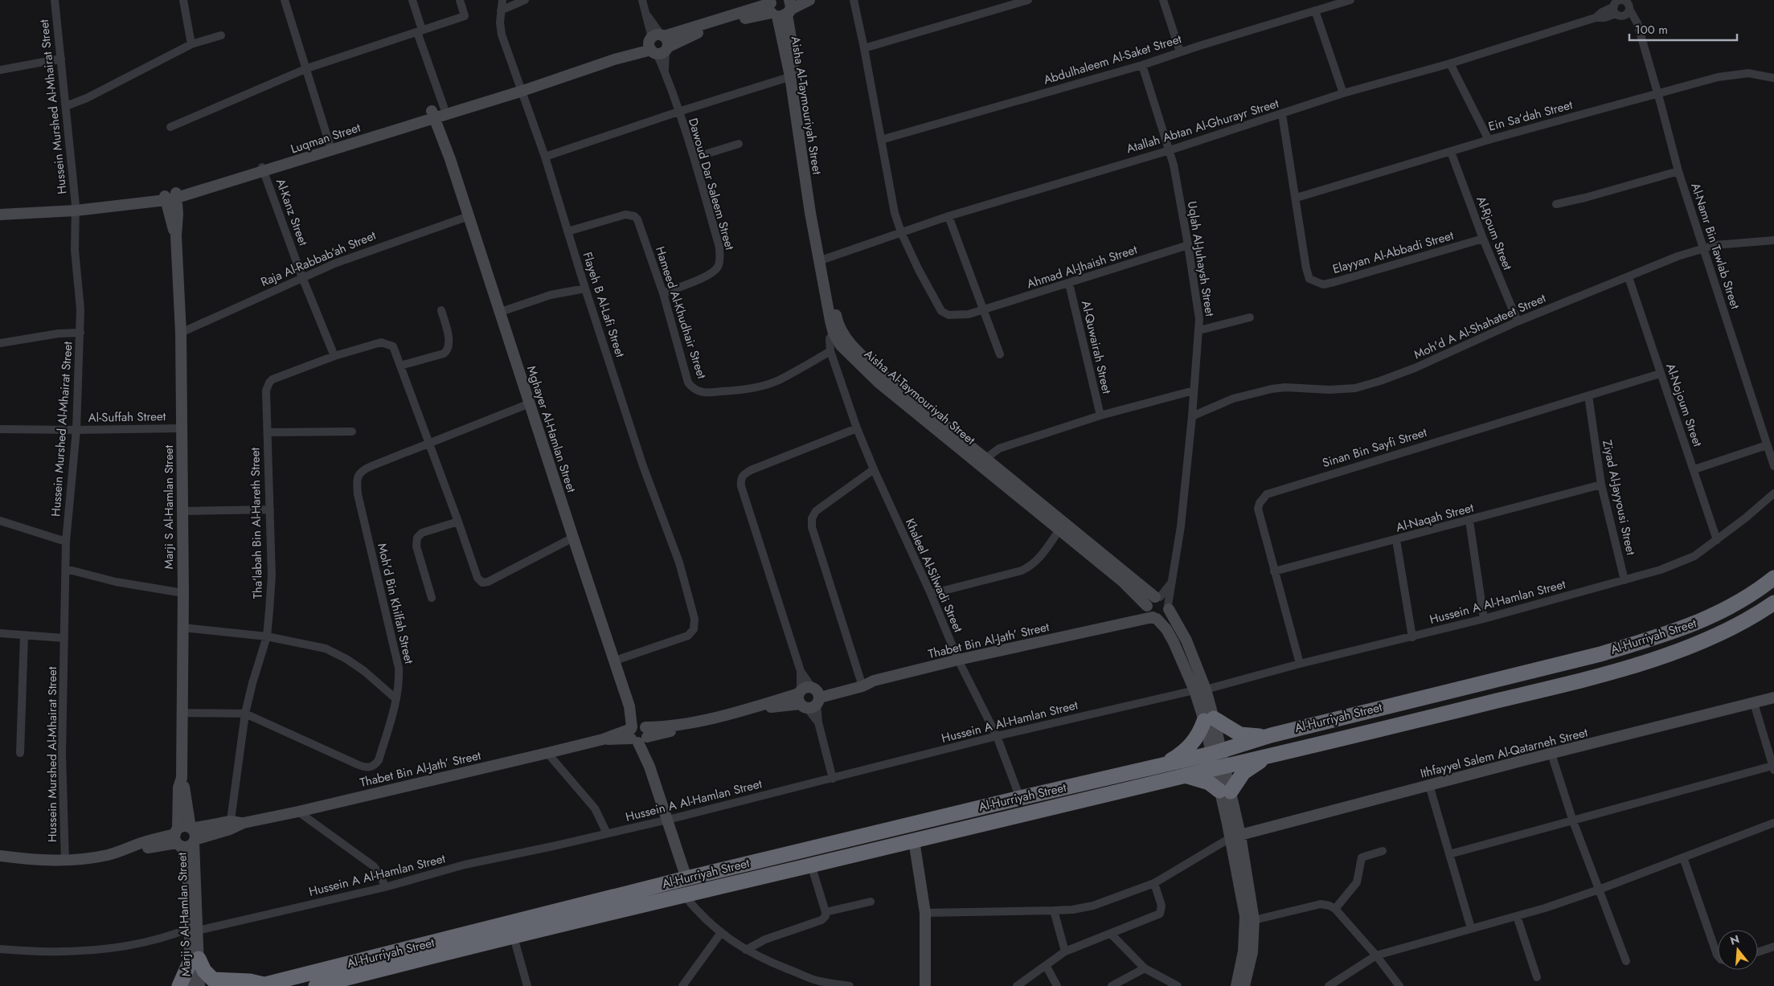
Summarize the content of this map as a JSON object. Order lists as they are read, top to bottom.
{
  "streets": {
    "highway": ["Al-Hurriyah Street"],
    "street": [
      "Abdulhaleem Al-Saket Street",
      "Aisha Al-Taymouriyah Street",
      "Hussein Murshed Al-Mhairat Street",
      "Ein Sa‘dah Street",
      "Atallah Abtan Al-Ghurayr Street",
      "Luqman Street",
      "Dawoud Dar Saleem Street",
      "Al-Kanz Street",
      "Al-Rjoum Street",
      "Al-Namr Bin Tawlab Street",
      "Elayyan Al-Abbadi Street",
      "Raja Al-Rabbab‘ah Street",
      "Uqlah Al-Juhaysh Street",
      "Ahmad Al-Jhaish Street",
      "Flayeh B Al-Lafi Street",
      "Hameed Al-Khudhair Street",
      "Moh'd A Al-Shahateet Street",
      "Al-Quwairah Street",
      "Al-Nojoum Street",
      "Al-Suffah Street",
      "Mghayer Al-Hamlan Street",
      "Sinan Bin Sayfi Street",
      "Ziyad Al-Jayyousi Street",
      "Marji S Al-Hamlan Street",
      "Al-Naqah Street",
      "Tha‘labah Bin Al-Hareth Street",
      "Khaleel Al-Silwadi Street",
      "Hussein A Al-Hamlan Street",
      "Moh'd Bin Khilfah Street",
      "Thabet Bin Al-Jath’ Street",
      "Ithfayyel Salem Al-Qatarneh Street"
    ]
  },
  "crossings": [
    ["Abdulhaleem Al-Saket Street", "Uqlah Al-Juhaysh Street"],
    ["Aisha Al-Taymouriyah Street", "Atallah Abtan Al-Ghurayr Street"],
    ["Aisha Al-Taymouriyah Street", "Luqman Street"],
    ["Aisha Al-Taymouriyah Street", "Uqlah Al-Juhaysh Street"],
    ["Aisha Al-Taymouriyah Street", "Khaleel Al-Silwadi Street"],
    ["Aisha Al-Taymouriyah Street", "Hussein A Al-Hamlan Street"],
    ["Aisha Al-Taymouriyah Street", "Thabet Bin Al-Jath’ Street"],
    ["Hussein Murshed Al-Mhairat Street", "Luqman Street"],
    ["Hussein Murshed Al-Mhairat Street", "Al-Suffah Street"],
    ["Ein Sa‘dah Street", "Al-Rjoum Street"],
    ["Ein Sa‘dah Street", "Al-Namr Bin Tawlab Street"],
    ["Ein Sa‘dah Street", "Elayyan Al-Abbadi Street"],
    ["Atallah Abtan Al-Ghurayr Street", "Al-Namr Bin Tawlab Street"],
    ["Atallah Abtan Al-Ghurayr Street", "Elayyan Al-Abbadi Street"],
    ["Atallah Abtan Al-Ghurayr Street", "Uqlah Al-Juhaysh Street"],
    ["Luqman Street", "Dawoud Dar Saleem Street"],
    ["Luqman Street", "Al-Kanz Street"],
    ["Luqman Street", "Flayeh B Al-Lafi Street"],
    ["Luqman Street", "Mghayer Al-Hamlan Street"],
    ["Luqman Street", "Marji S Al-Hamlan Street"],
    ["Dawoud Dar Saleem Street", "Hameed Al-Khudhair Street"],
    ["Al-Kanz Street", "Raja Al-Rabbab‘ah Street"],
    ["Al-Kanz Street", "Tha‘labah Bin Al-Hareth Street"],
    ["Al-Rjoum Street", "Elayyan Al-Abbadi Street"],
    ["Al-Rjoum Street", "Moh'd A Al-Shahateet Street"],
    ["Al-Namr Bin Tawlab Street", "Moh'd A Al-Shahateet Street"],
    ["Raja Al-Rabbab‘ah Street", "Mghayer Al-Hamlan Street"],
    ["Raja Al-Rabbab‘ah Street", "Marji S Al-Hamlan Street"],
    ["Uqlah Al-Juhaysh Street", "Ahmad Al-Jhaish Street"],
    ["Uqlah Al-Juhaysh Street", "Moh'd A Al-Shahateet Street"],
    ["Uqlah Al-Juhaysh Street", "Thabet Bin Al-Jath’ Street"],
    ["Ahmad Al-Jhaish Street", "Al-Quwairah Street"],
    ["Flayeh B Al-Lafi Street", "Hameed Al-Khudhair Street"],
    ["Flayeh B Al-Lafi Street", "Mghayer Al-Hamlan Street"],
    ["Hameed Al-Khudhair Street", "Khaleel Al-Silwadi Street"],
    ["Moh'd A Al-Shahateet Street", "Al-Nojoum Street"],
    ["Al-Nojoum Street", "Sinan Bin Sayfi Street"],
    ["Al-Nojoum Street", "Hussein A Al-Hamlan Street"],
    ["Al-Suffah Street", "Marji S Al-Hamlan Street"],
    ["Mghayer Al-Hamlan Street", "Hussein A Al-Hamlan Street"],
    ["Mghayer Al-Hamlan Street", "Moh'd Bin Khilfah Street"],
    ["Mghayer Al-Hamlan Street", "Al-Hurriyah Street"],
    ["Mghayer Al-Hamlan Street", "Thabet Bin Al-Jath’ Street"],
    ["Sinan Bin Sayfi Street", "Ziyad Al-Jayyousi Street"],
    ["Sinan Bin Sayfi Street", "Al-Naqah Street"],
    ["Sinan Bin Sayfi Street", "Hussein A Al-Hamlan Street"],
    ["Ziyad Al-Jayyousi Street", "Al-Naqah Street"],
    ["Ziyad Al-Jayyousi Street", "Hussein A Al-Hamlan Street"],
    ["Marji S Al-Hamlan Street", "Hussein A Al-Hamlan Street"],
    ["Marji S Al-Hamlan Street", "Moh'd Bin Khilfah Street"],
    ["Marji S Al-Hamlan Street", "Thabet Bin Al-Jath’ Street"],
    ["Tha‘labah Bin Al-Hareth Street", "Moh'd Bin Khilfah Street"],
    ["Tha‘labah Bin Al-Hareth Street", "Thabet Bin Al-Jath’ Street"],
    ["Khaleel Al-Silwadi Street", "Hussein A Al-Hamlan Street"],
    ["Khaleel Al-Silwadi Street", "Al-Hurriyah Street"],
    ["Khaleel Al-Silwadi Street", "Thabet Bin Al-Jath’ Street"]
  ],
  "scale_bar": "100 m",
  "north": "top"
}
